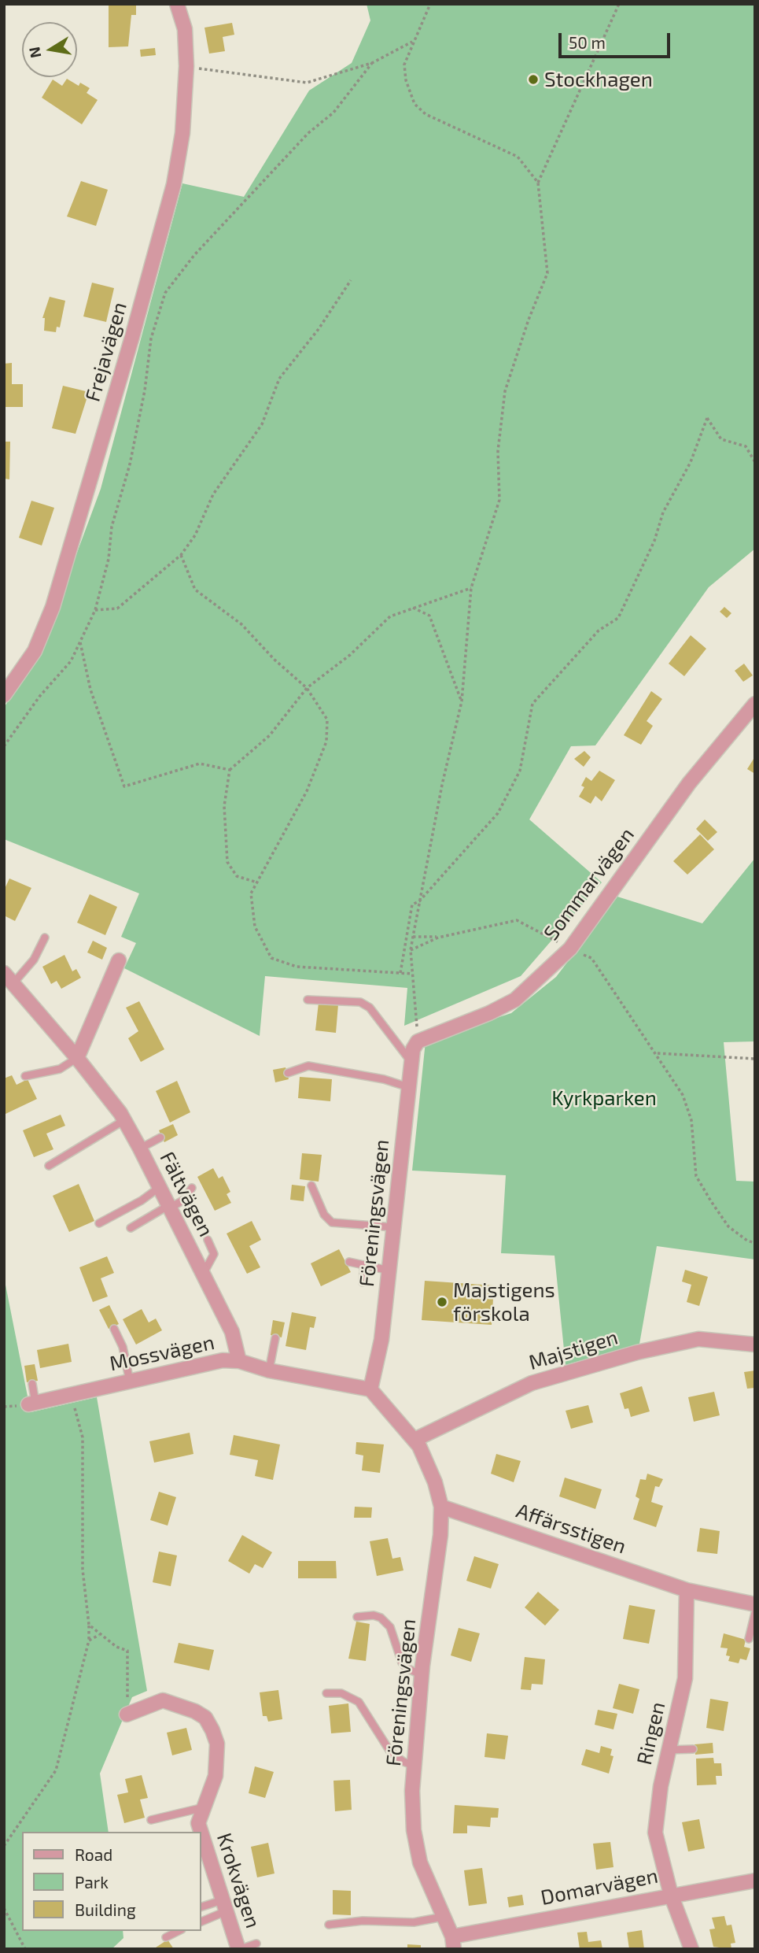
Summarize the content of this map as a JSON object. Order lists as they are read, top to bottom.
{
  "streets": {
    "street": [
      "Frejavägen",
      "Sommarvägen",
      "Fältvägen",
      "Föreningsvägen",
      "Majstigen",
      "Mossvägen",
      "Affärsstigen",
      "Ringen",
      "Krokvägen",
      "Domarvägen"
    ]
  },
  "crossings": [
    ["Sommarvägen", "Föreningsvägen"],
    ["Fältvägen", "Mossvägen"],
    ["Föreningsvägen", "Majstigen"],
    ["Föreningsvägen", "Mossvägen"],
    ["Föreningsvägen", "Affärsstigen"],
    ["Föreningsvägen", "Domarvägen"],
    ["Affärsstigen", "Ringen"],
    ["Ringen", "Domarvägen"]
  ],
  "parks": ["Kyrkparken"],
  "places": ["Stockhagen", "Majstigens förskola"],
  "legend": ["Road", "Park", "Building"],
  "scale_bar": "50 m",
  "north": "left"
}
